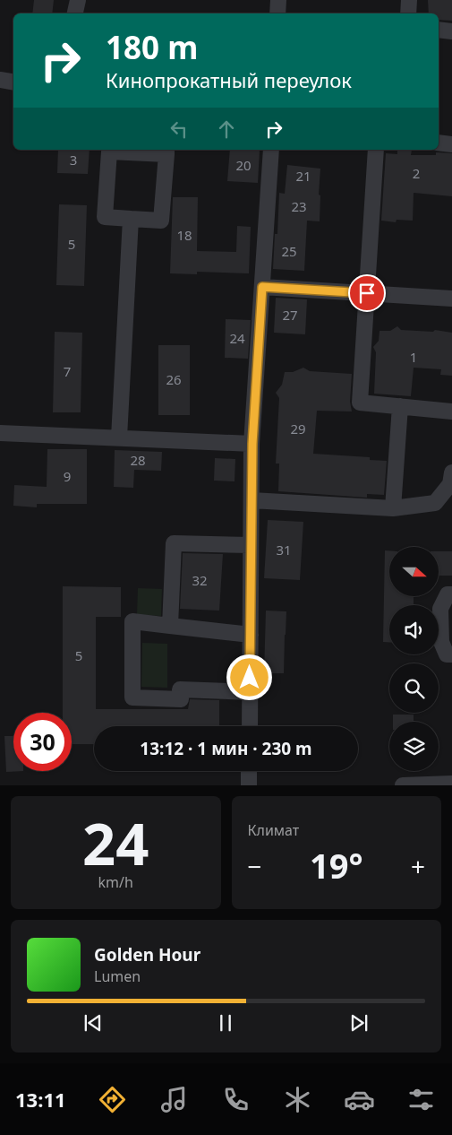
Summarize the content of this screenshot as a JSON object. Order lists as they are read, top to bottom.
{
  "house_numbers": [
    "3",
    "20",
    "2",
    "21",
    "23",
    "18",
    "5",
    "25",
    "27",
    "24",
    "1",
    "7",
    "26",
    "29",
    "28",
    "9",
    "31",
    "32",
    "5"
  ],
  "north": "right",
  "page": {
    "turn": ["180 m", "Кинопрокатный переулок"],
    "limit": "30",
    "trip": "13:12 · 1 мин · 230 m",
    "tile": [
      ["24", "km/h"],
      "Климат"
    ],
    "heat": ["−", "19°", "+"],
    "song": ["Golden Hour", "Lumen"],
    "tabs": "13:11"
  }
}
